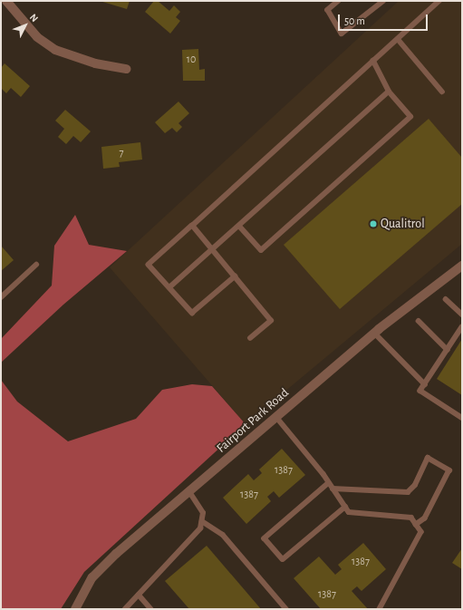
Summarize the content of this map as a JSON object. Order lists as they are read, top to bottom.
{
  "streets": {
    "street": ["Fairport Park Road"]
  },
  "places": ["Qualitrol"],
  "house_numbers": [
    "10",
    "7",
    "1387",
    "1387",
    "1387",
    "1387"
  ],
  "scale_bar": "50 m",
  "north": "top right"
}
